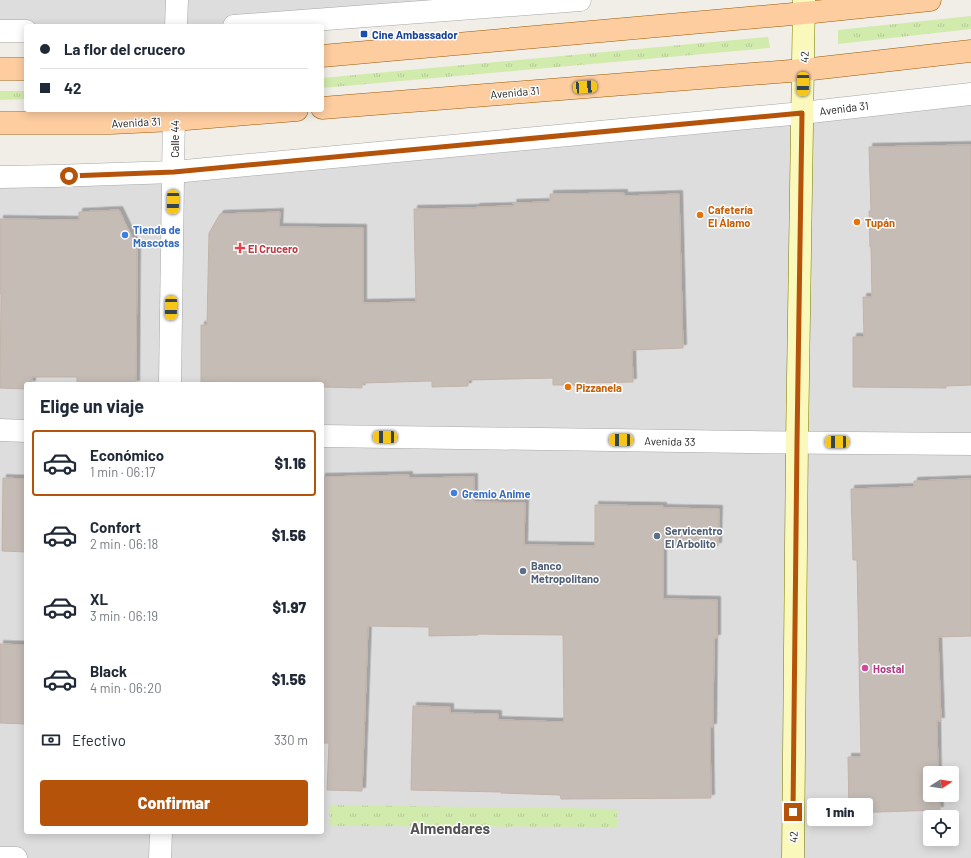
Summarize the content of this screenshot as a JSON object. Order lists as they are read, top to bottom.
{
  "streets": {
    "main road": ["42", "Avenida 31"],
    "street": ["Calle 44", "Avenida 33"]
  },
  "crossings": [
    ["42", "Avenida 31"],
    ["42", "Avenida 33"],
    ["Avenida 31", "Calle 44"]
  ],
  "districts": ["Almendares"],
  "places": {
    "transit": ["Cine Ambassador"],
    "other": [
      "Cafetería El Álamo",
      "Tupán",
      "Tienda de Mascotas",
      "Pizzanela",
      "Gremio Anime",
      "Servicentro El Arbolito",
      "Banco Metropolitano",
      "Hostal"
    ],
    "health": ["El Crucero"]
  },
  "north": "right",
  "page": {
    "banner": ["La flor del crucero", "42"],
    "heading": "Elige un viaje",
    "list": [
      {
        "name": "Económico",
        "note": "1 min · 06:17",
        "value": "$1.16"
      },
      {
        "name": "Confort",
        "note": "2 min · 06:18",
        "value": "$1.56"
      },
      {
        "name": "XL",
        "note": "3 min · 06:19",
        "value": "$1.97"
      },
      {
        "name": "Black",
        "note": "4 min · 06:20",
        "value": "$1.56"
      }
    ],
    "pay": ["Efectivo", "330 m"],
    "buttons": "Confirmar",
    "bubble": "1 min"
  }
}
